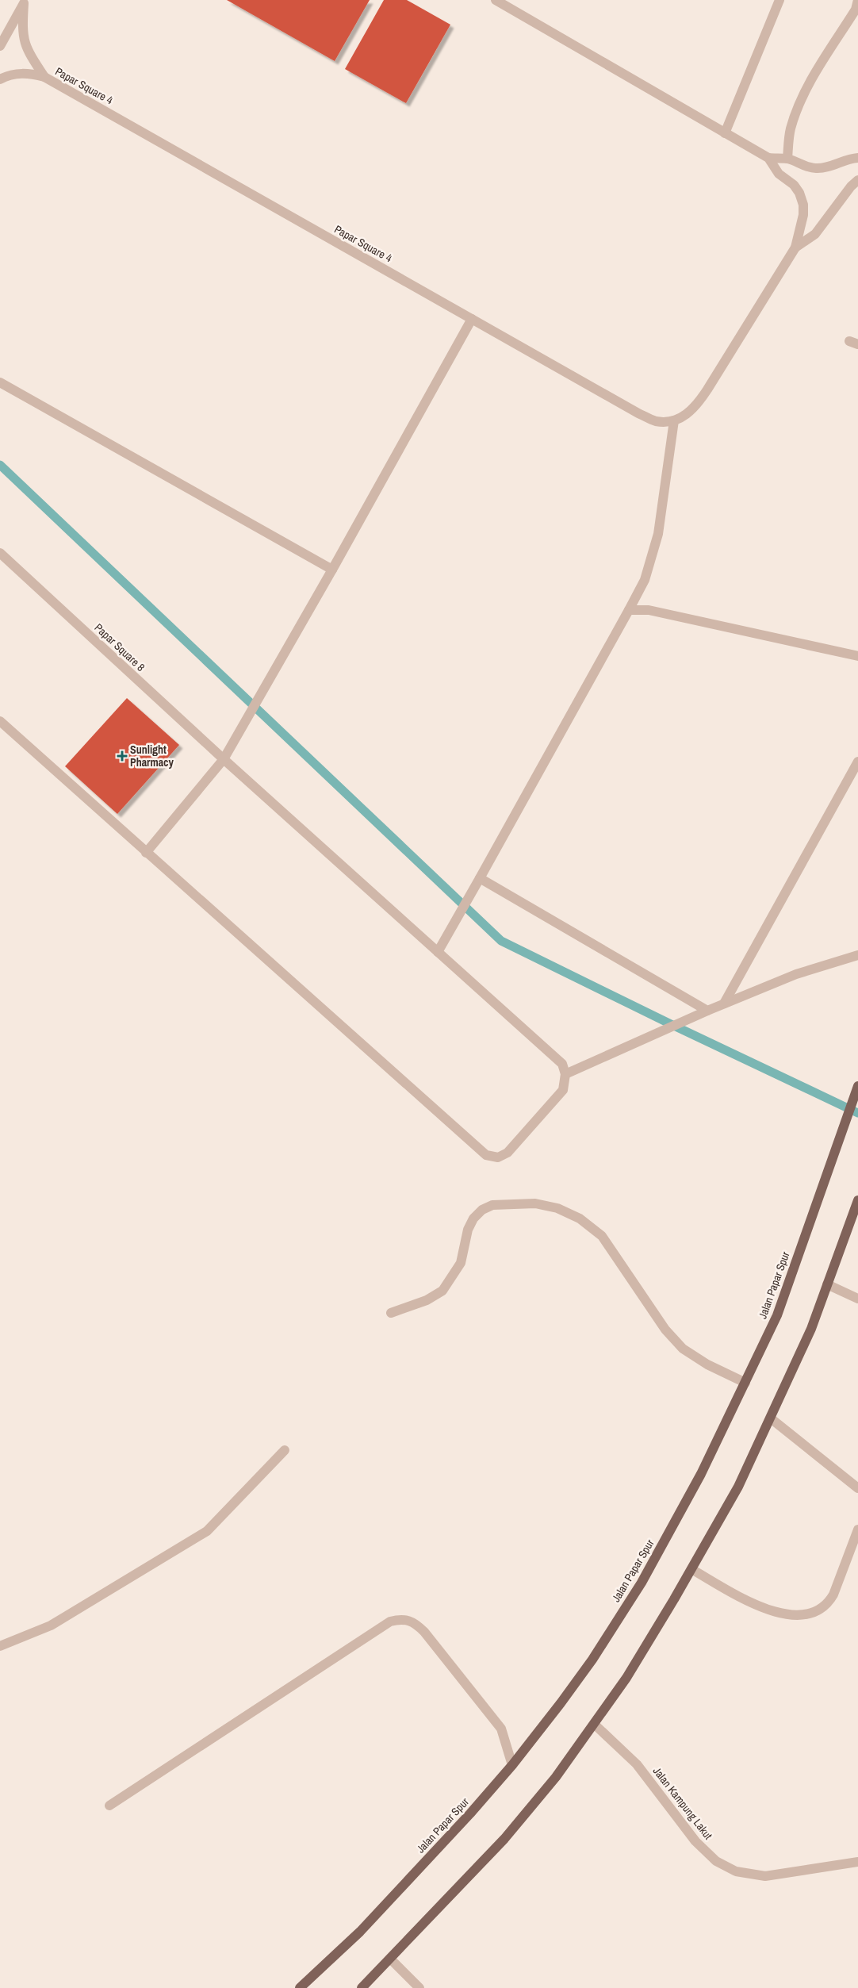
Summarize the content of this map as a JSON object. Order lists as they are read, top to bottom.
{
  "streets": {
    "main road": ["Jalan Papar Spur"],
    "street": ["Papar Square 4", "Papar Square 8", "Jalan Kampung Lakut"]
  },
  "places": {
    "health": ["Sunlight Pharmacy"]
  }
}
